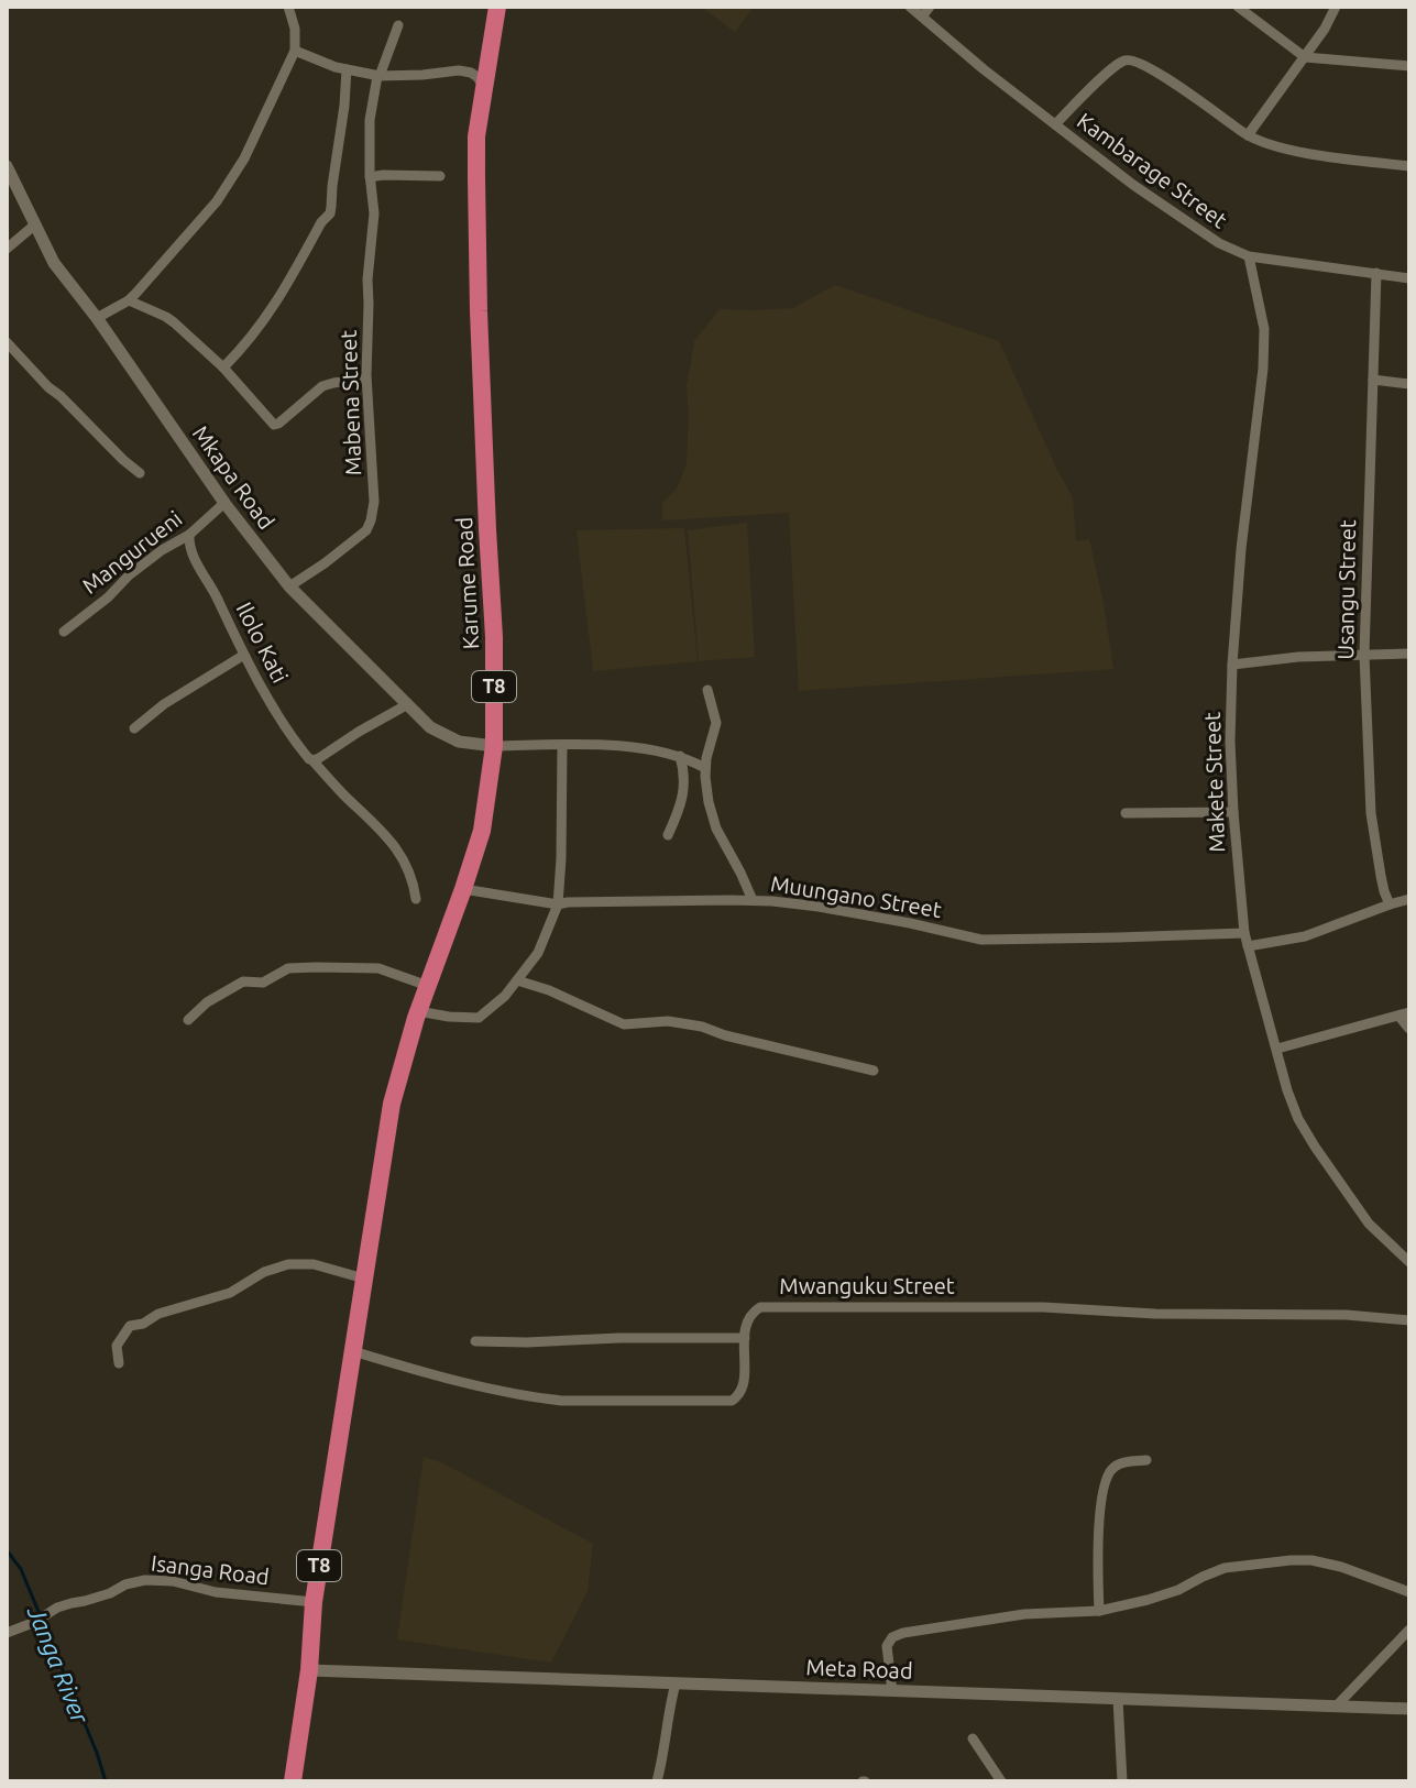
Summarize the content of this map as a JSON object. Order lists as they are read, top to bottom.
{
  "streets": {
    "highway": ["Karume Road", "T8"],
    "street": [
      "Kambarage Street",
      "Mabena Street",
      "Mkapa Road",
      "Mangurueni",
      "Usangu Street",
      "Ilolo Kati",
      "Makete Street",
      "Muungano Street",
      "Mwanguku Street",
      "Isanga Road",
      "Meta Road"
    ]
  },
  "crossings": [
    ["Kambarage Street", "Usangu Street"],
    ["Kambarage Street", "Makete Street"],
    ["Mabena Street", "Mkapa Road"],
    ["Mkapa Road", "Mangurueni"],
    ["Mkapa Road", "Karume Road"],
    ["Mangurueni", "Ilolo Kati"],
    ["Karume Road", "T8"],
    ["Karume Road", "Muungano Street"],
    ["T8", "Isanga Road"],
    ["T8", "Meta Road"],
    ["Makete Street", "Muungano Street"]
  ],
  "water": ["Janga River"]
}
